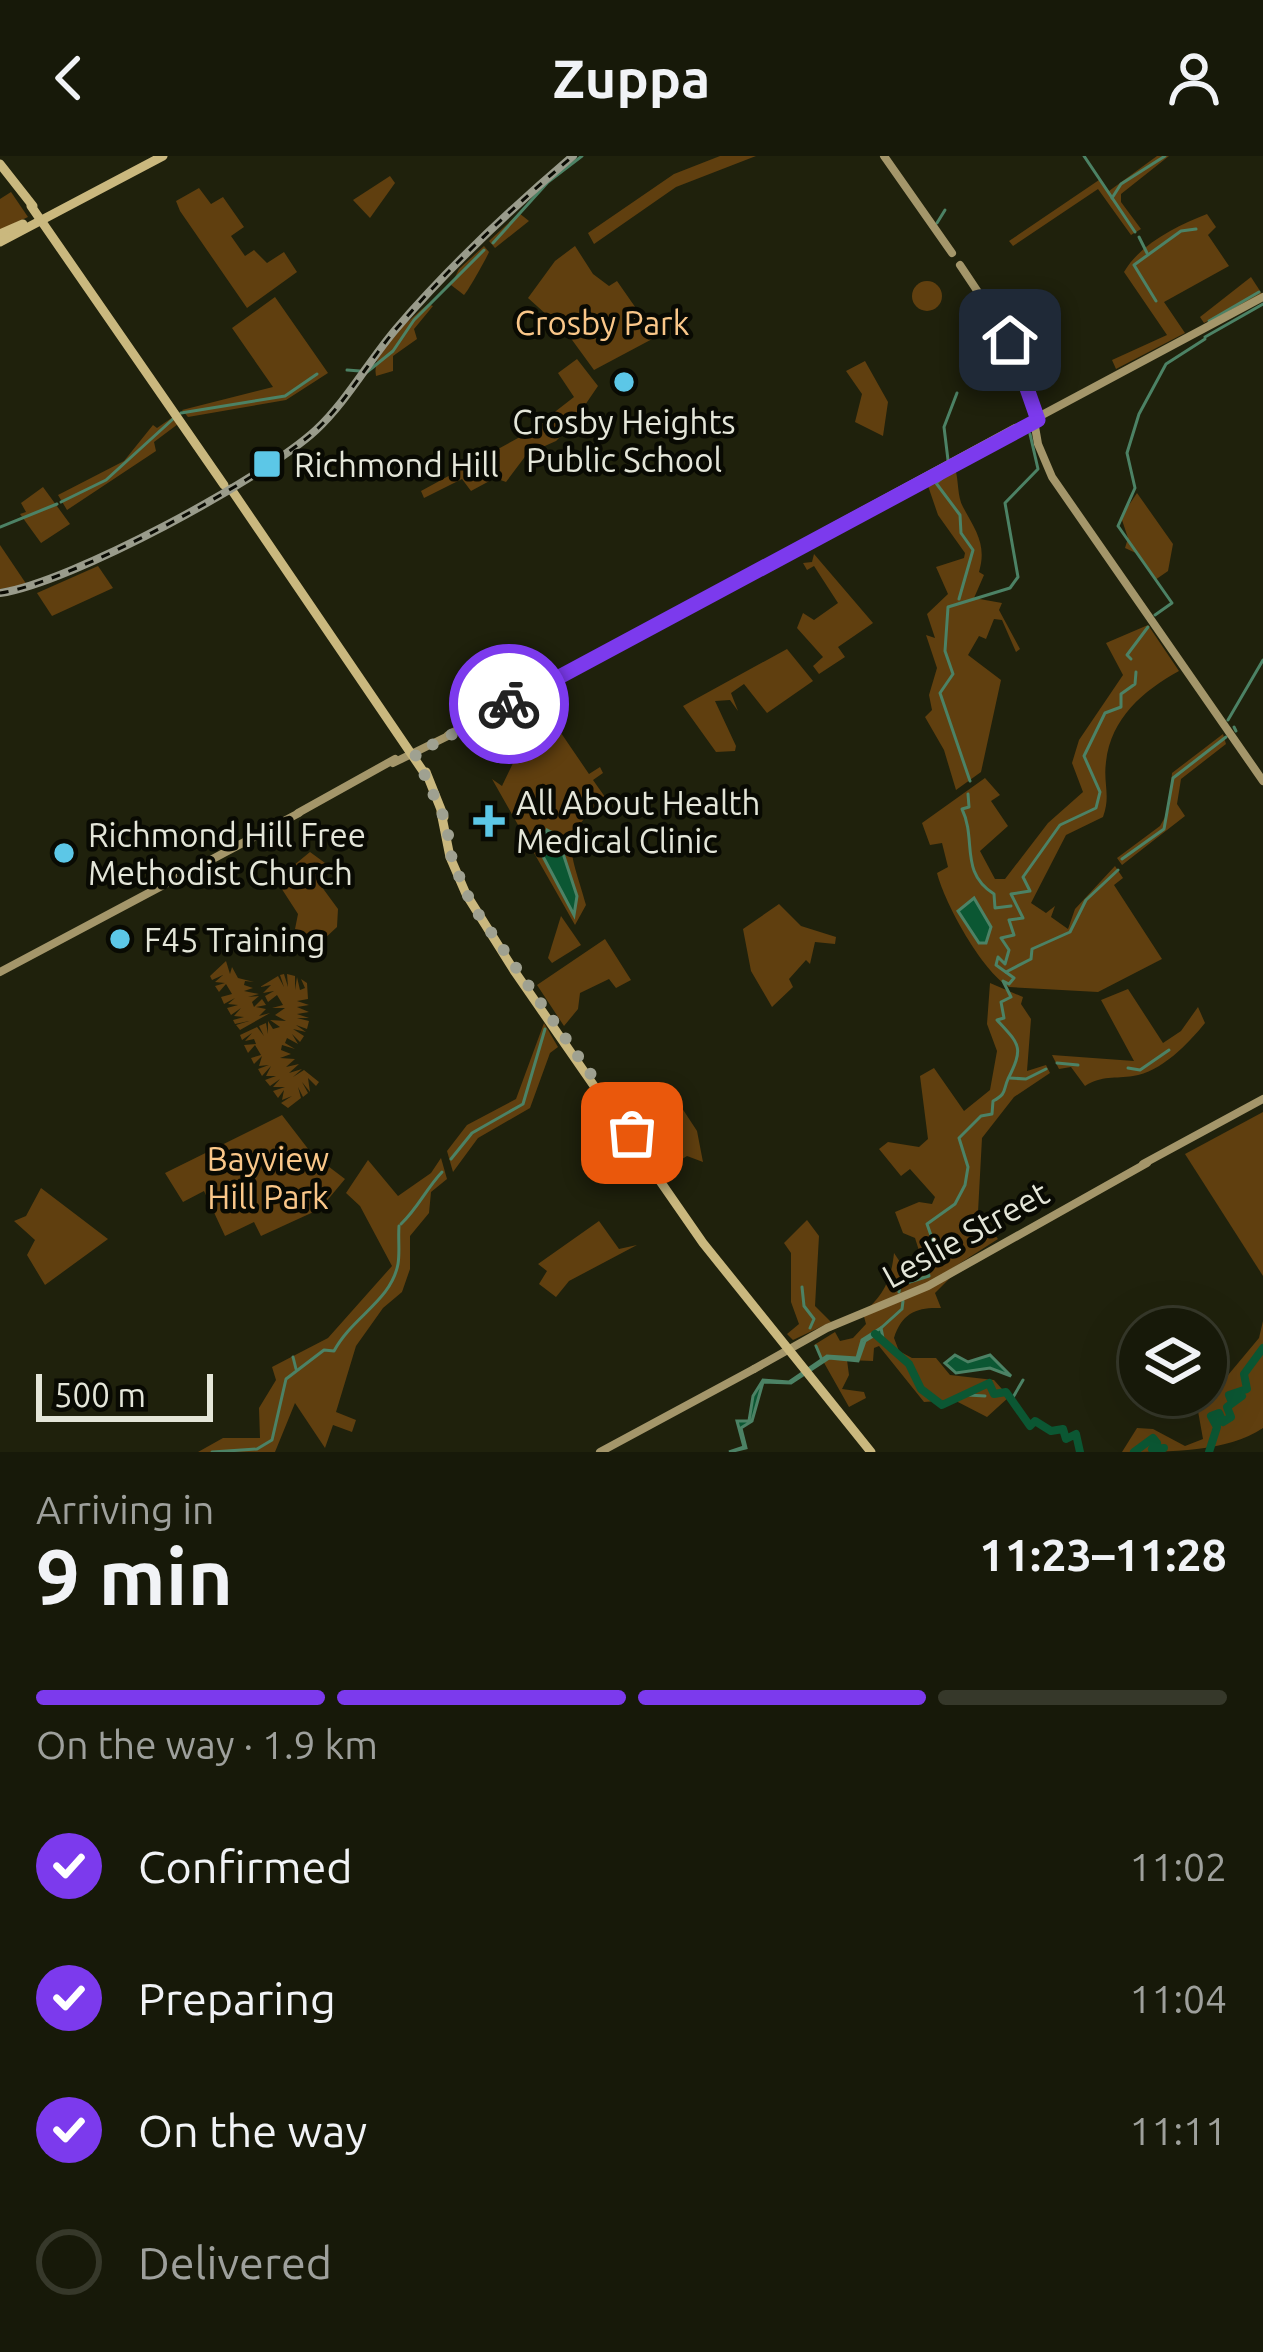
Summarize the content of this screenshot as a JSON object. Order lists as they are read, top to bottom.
{
  "streets": {
    "main road": ["Leslie Street"]
  },
  "parks": ["Crosby Park", "Bayview Hill Park"],
  "places": {
    "other": ["Crosby Heights Public School", "Richmond Hill Free Methodist Church", "F45 Training"],
    "transit": ["Richmond Hill"],
    "health": ["All About Health Medical Clinic"]
  },
  "scale_bar": "500 m",
  "page": {
    "header": "Zuppa",
    "scale": "500 m",
    "heading": ["9 min", "Arriving in", "11:23–11:28"],
    "bar": "On the way · 1.9 km",
    "list": [
      ["Confirmed", "11:02"],
      ["Preparing", "11:04"],
      ["On the way", "11:11"],
      "Delivered"
    ]
  }
}
